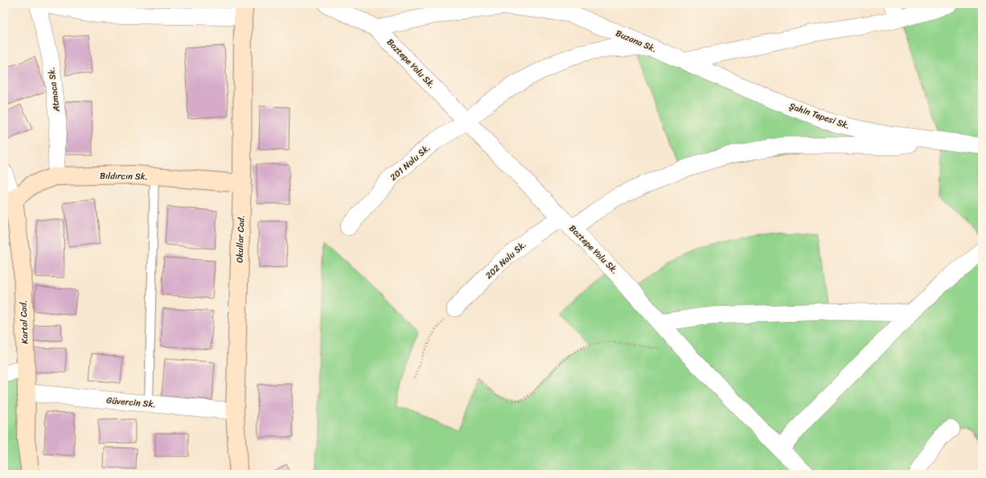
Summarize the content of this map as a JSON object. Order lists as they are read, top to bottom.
{
  "streets": {
    "street": [
      "Buzana Sk.",
      "Boztepe Yolu Sk.",
      "Atmaca Sk.",
      "Şahin Tepesi Sk.",
      "201 Nolu Sk.",
      "Bıldırcın Sk.",
      "Okullar Cad.",
      "202 Nolu Sk.",
      "Kartal Cad.",
      "Güvercin Sk."
    ]
  },
  "crossings": [
    ["Buzana Sk.", "Boztepe Yolu Sk."],
    ["Buzana Sk.", "Şahin Tepesi Sk."],
    ["Buzana Sk.", "201 Nolu Sk."],
    ["Boztepe Yolu Sk.", "201 Nolu Sk."],
    ["Boztepe Yolu Sk.", "202 Nolu Sk."],
    ["Atmaca Sk.", "Bıldırcın Sk."],
    ["Şahin Tepesi Sk.", "202 Nolu Sk."],
    ["Bıldırcın Sk.", "Okullar Cad."],
    ["Bıldırcın Sk.", "Kartal Cad."],
    ["Okullar Cad.", "Güvercin Sk."],
    ["Kartal Cad.", "Güvercin Sk."]
  ]
}
